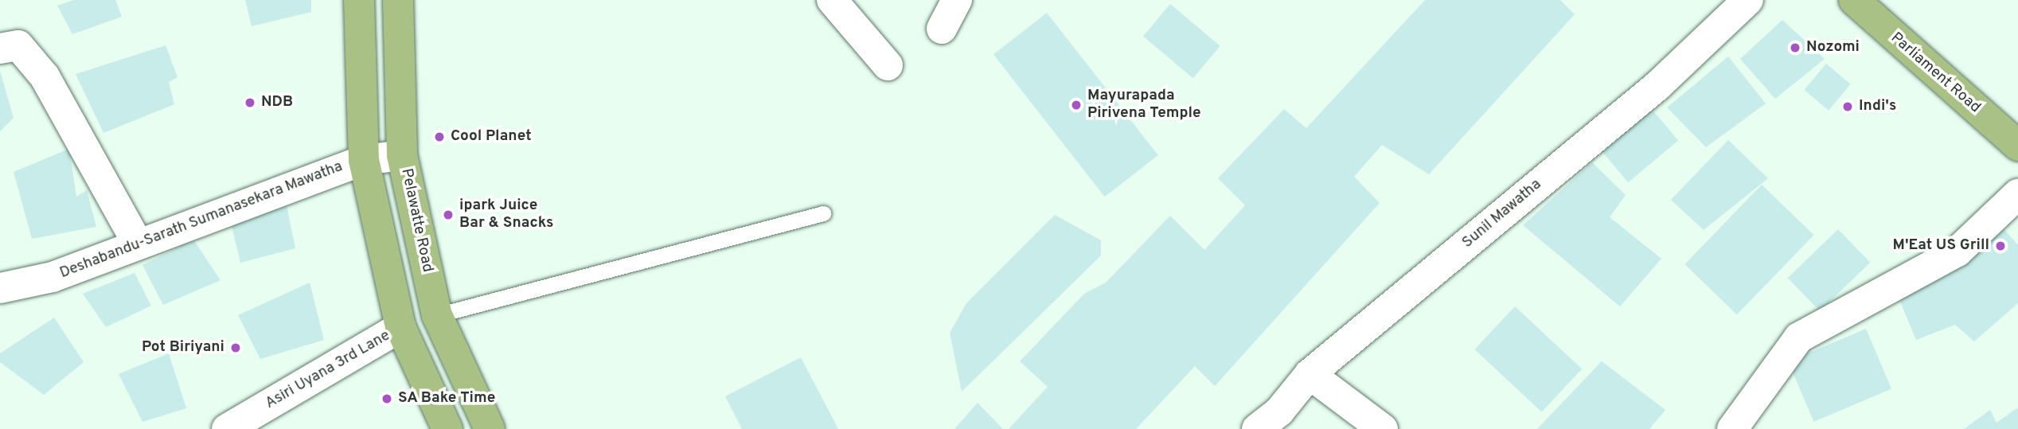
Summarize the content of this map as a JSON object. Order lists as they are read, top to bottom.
{
  "streets": {
    "main road": ["Parliament Road", "Pelawatte Road"],
    "street": ["Sunil Mawatha", "Deshabandu-Sarath Sumanasekara Mawatha", "Asiri Uyana 3rd Lane"]
  },
  "crossings": [
    ["Deshabandu-Sarath Sumanasekara Mawatha", "Pelawatte Road"]
  ],
  "places": [
    "Nozomi",
    "NDB",
    "Mayurapada Pirivena Temple",
    "Indi's",
    "Cool Planet",
    "ipark Juice Bar & Snacks",
    "M'Eat US Grill",
    "Pot Biriyani",
    "SA Bake Time"
  ]
}
